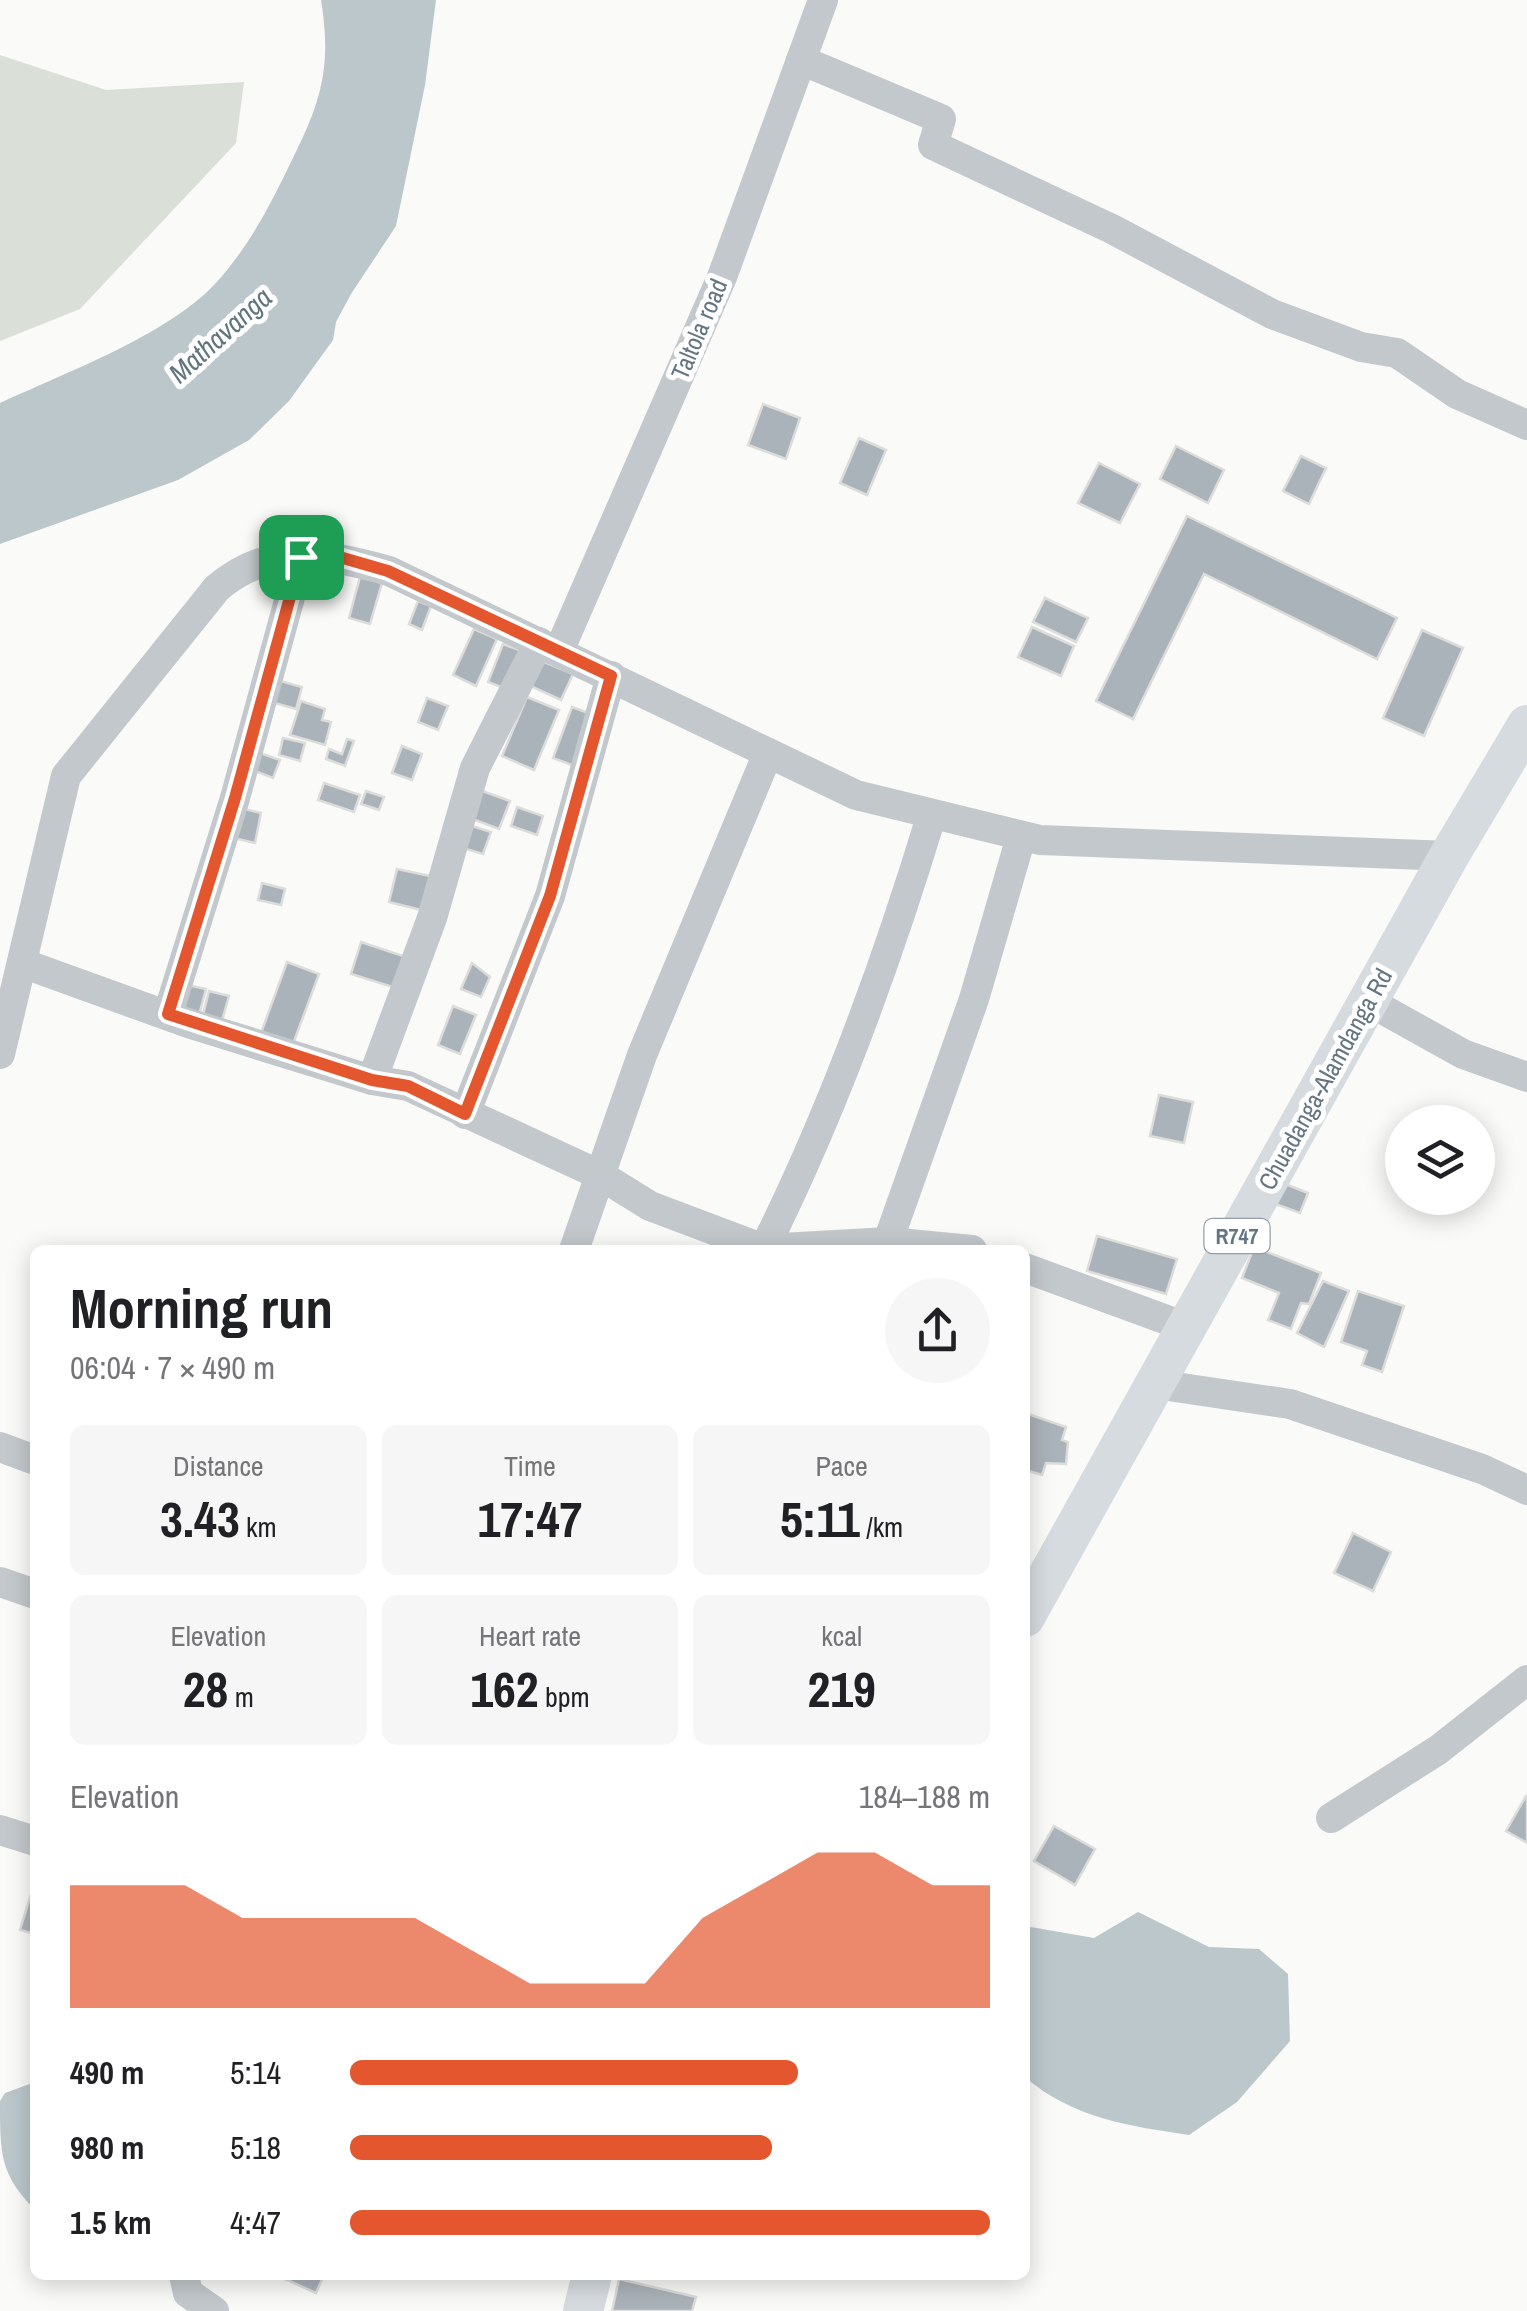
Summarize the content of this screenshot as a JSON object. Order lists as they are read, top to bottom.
{
  "streets": {
    "main road": ["Chuadanga-Alamdanga Rd", "R747"],
    "street": ["Taltola road"]
  },
  "crossings": [
    ["Chuadanga-Alamdanga Rd", "R747"]
  ],
  "water": ["Mathavanga"],
  "page": {
    "heading": ["Morning run", "06:04 · 7 × 490 m"],
    "stats": [
      ["Distance", "3.43 km"],
      ["Time", "17:47"],
      ["Pace", "5:11 /km"],
      ["Elevation", "28 m"],
      ["Heart rate", "162 bpm"],
      ["kcal", "219"]
    ],
    "chart": ["Elevation", "184–188 m"],
    "list": [
      {
        "name": "490 m",
        "note": "5:14"
      },
      {
        "name": "980 m",
        "note": "5:18"
      },
      {
        "name": "1.5 km",
        "note": "4:47"
      }
    ]
  }
}
